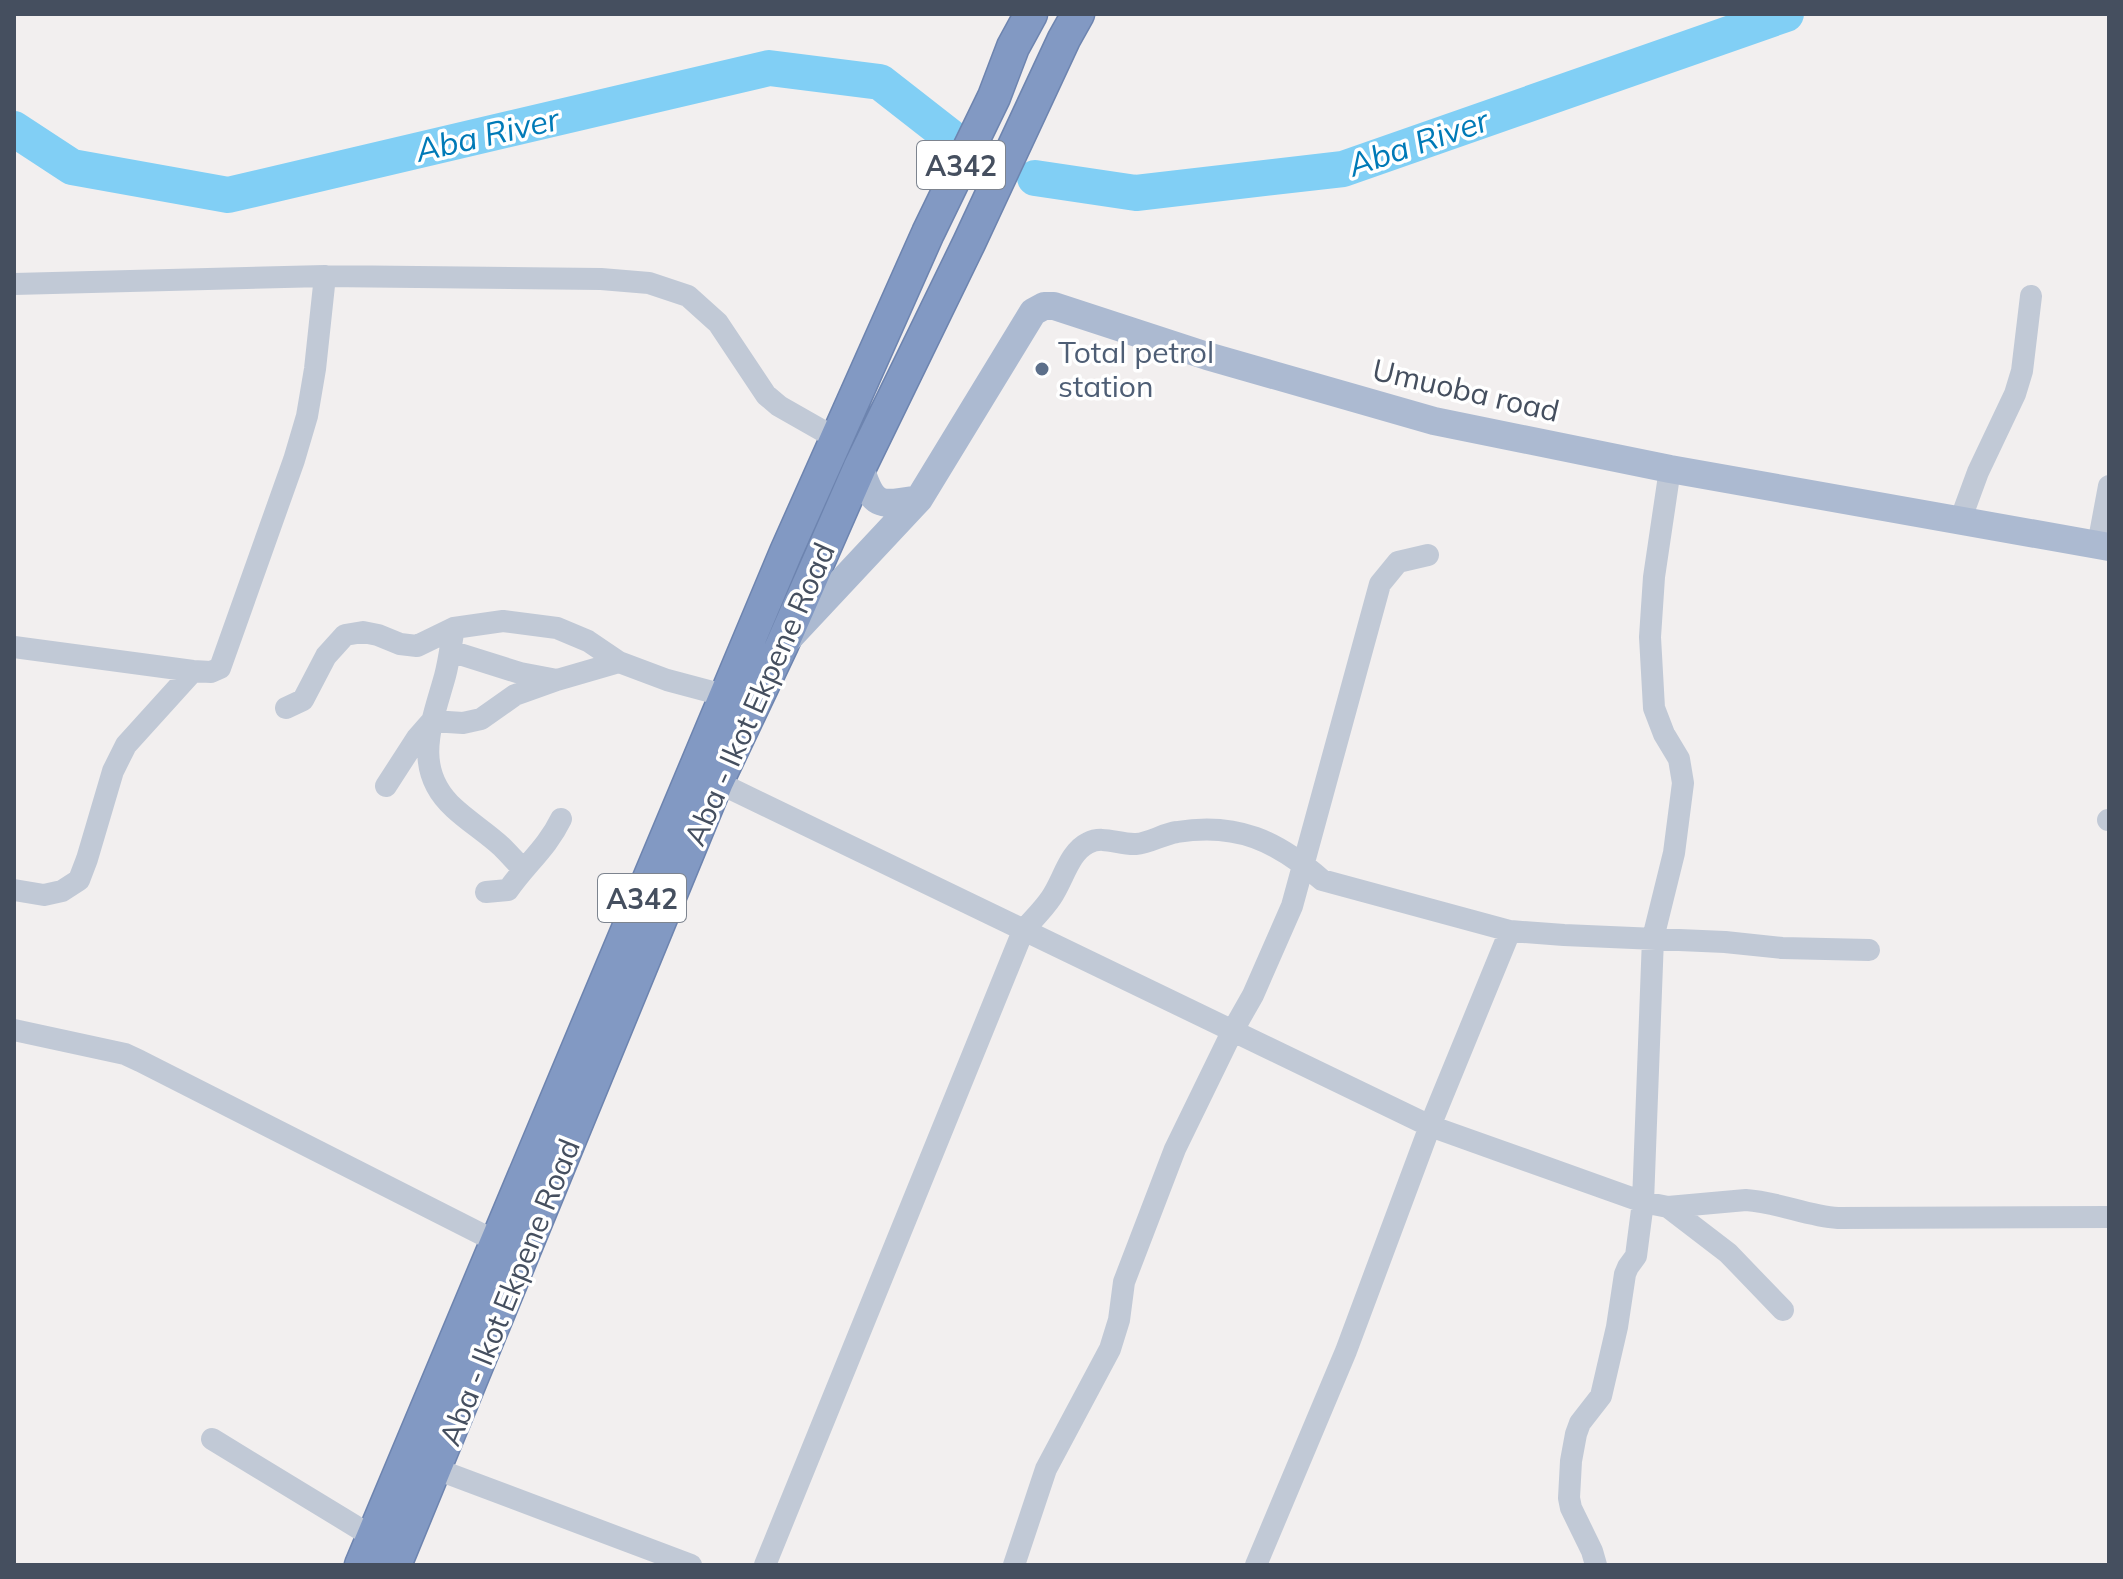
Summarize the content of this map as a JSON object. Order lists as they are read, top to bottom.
{
  "streets": {
    "highway": ["A342", "Aba - Ikot Ekpene Road"],
    "main road": ["Umuoba road"]
  },
  "crossings": [
    ["Umuoba road", "Aba - Ikot Ekpene Road"]
  ],
  "water": ["Aba River"],
  "places": ["Total petrol station"]
}
